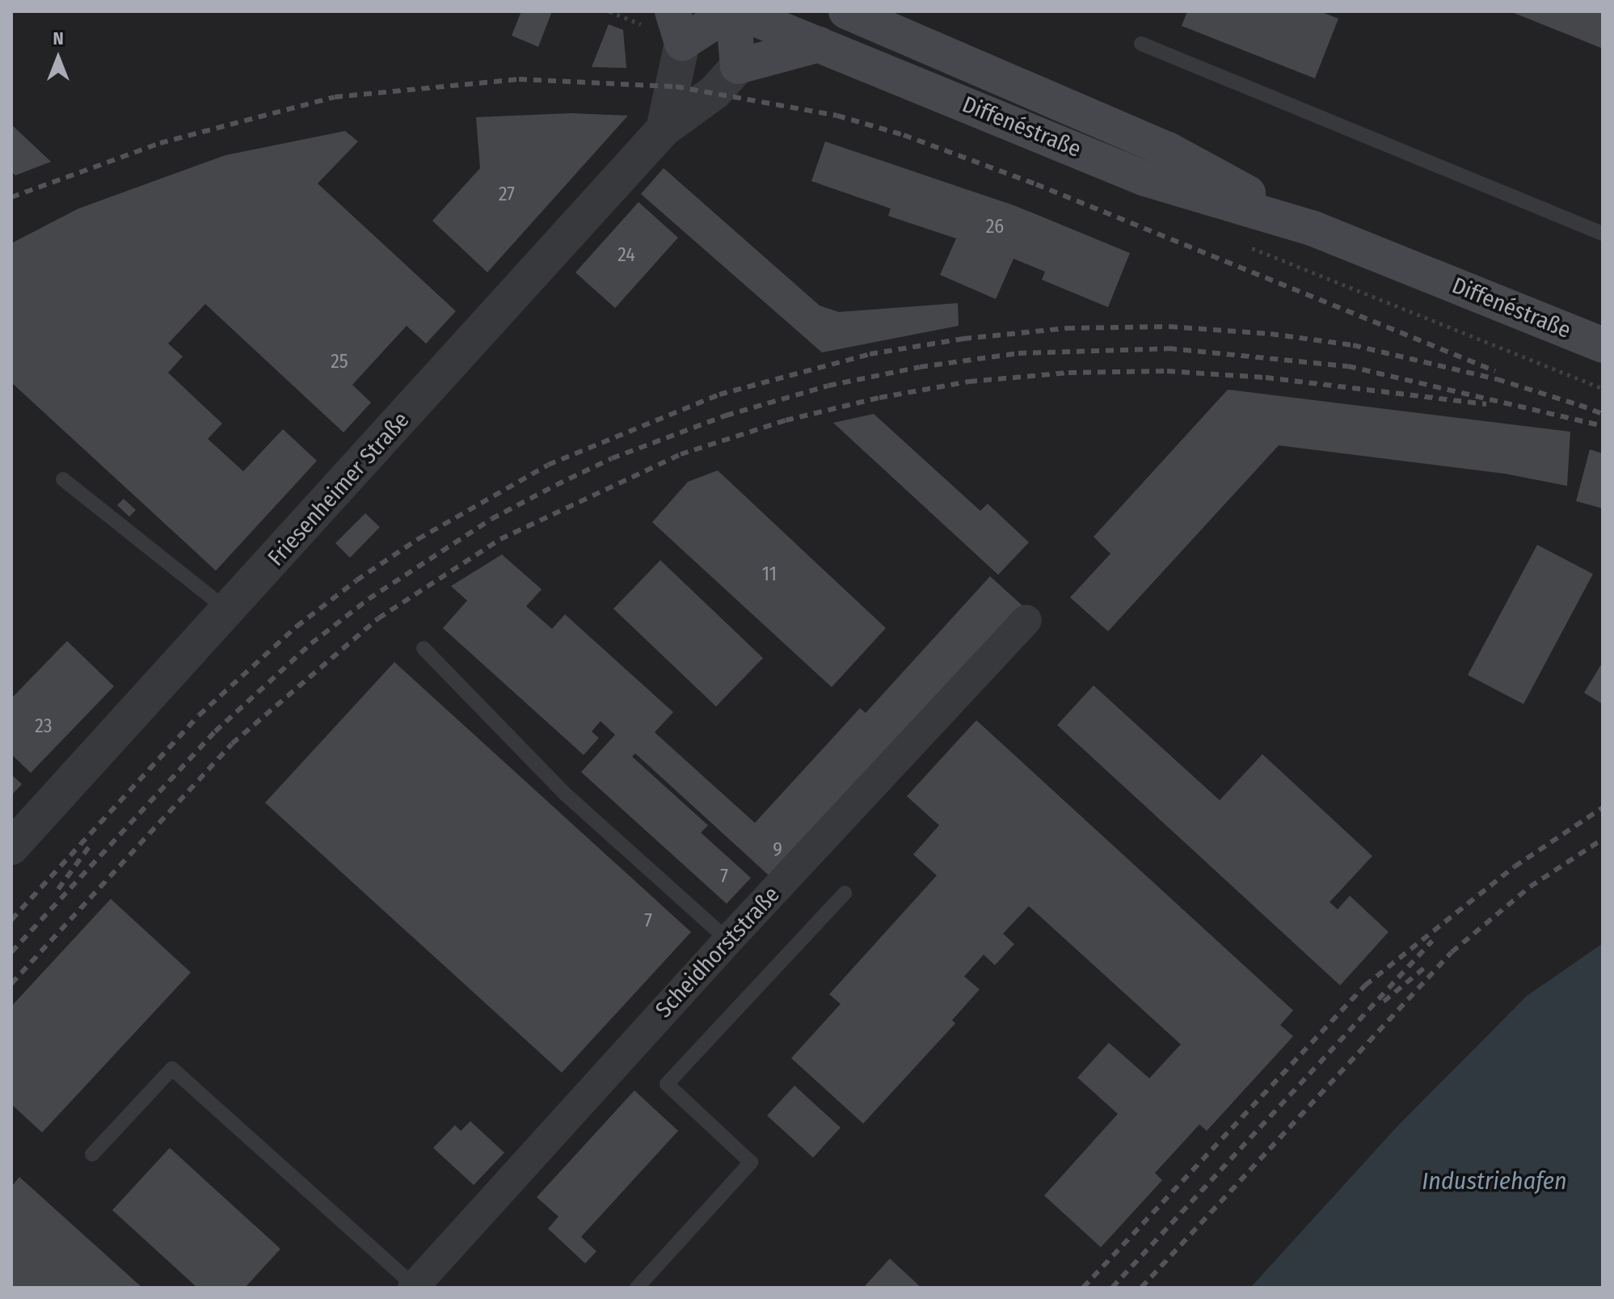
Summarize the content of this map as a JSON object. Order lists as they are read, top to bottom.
{
  "streets": {
    "main road": ["Diffenéstraße"],
    "street": ["Friesenheimer Straße", "Scheidhorststraße"]
  },
  "water": ["Industriehafen"],
  "house_numbers": [
    "27",
    "26",
    "24",
    "25",
    "11",
    "23",
    "9",
    "7",
    "7"
  ],
  "north": "top"
}
